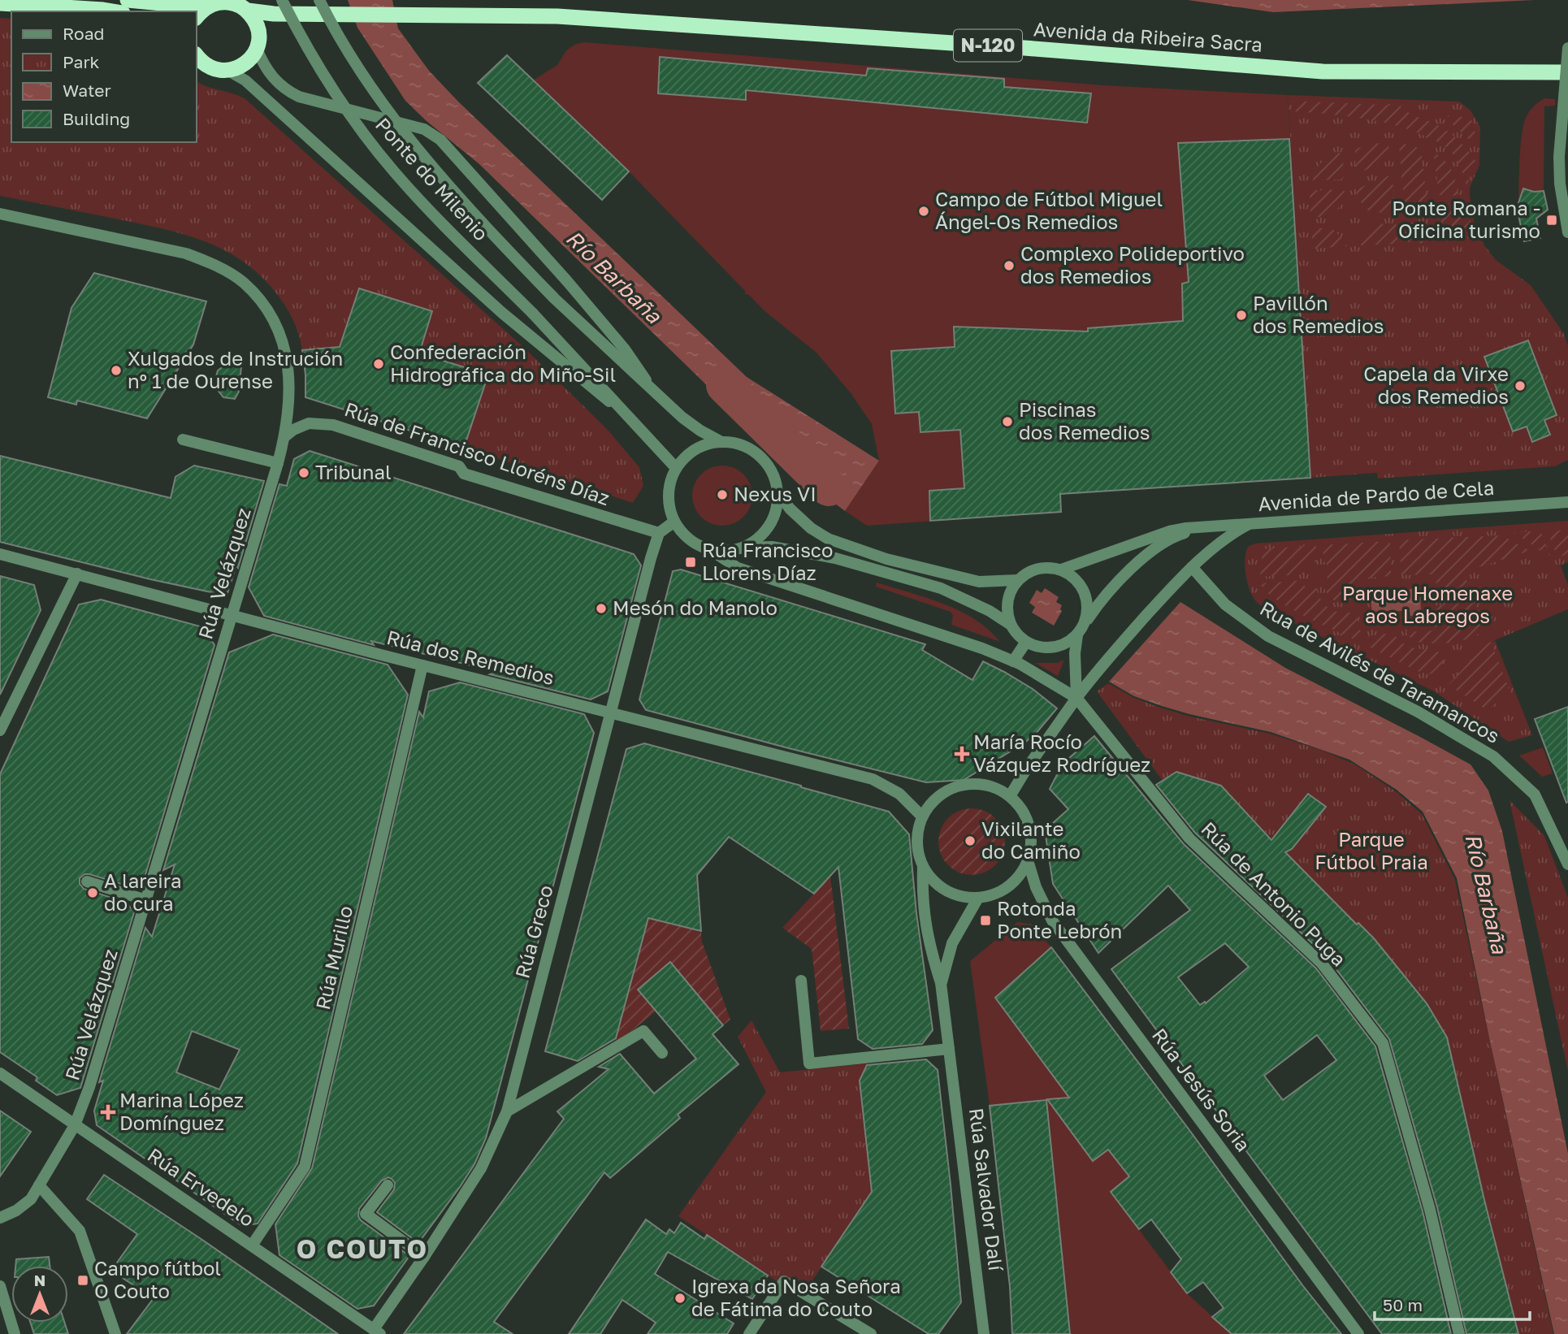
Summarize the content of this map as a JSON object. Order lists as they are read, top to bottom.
{
  "streets": {
    "highway": ["Avenida da Ribeira Sacra", "N-120"],
    "street": [
      "Ponte do Milenio",
      "Rúa de Francisco Lloréns Díaz",
      "Avenida de Pardo de Cela",
      "Rúa Velázquez",
      "Rúa dos Remedios",
      "Rua de Avilés de Taramancos",
      "Rúa de Antonio Puga",
      "Rúa Greco",
      "Rúa Murillo",
      "Rúa Jesús Soria",
      "Rúa Ervedelo",
      "Rúa Salvador Dalí"
    ]
  },
  "crossings": [
    ["Avenida da Ribeira Sacra", "N-120"],
    ["Avenida da Ribeira Sacra", "Ponte do Milenio"],
    ["Rúa de Francisco Lloréns Díaz", "Rúa Velázquez"],
    ["Rúa de Francisco Lloréns Díaz", "Rúa Greco"],
    ["Rúa Velázquez", "Rúa dos Remedios"],
    ["Rúa Velázquez", "Rúa Ervedelo"],
    ["Rúa dos Remedios", "Rúa Greco"],
    ["Rúa dos Remedios", "Rúa Murillo"],
    ["Rúa dos Remedios", "Rúa Jesús Soria"],
    ["Rúa dos Remedios", "Rúa Salvador Dalí"],
    ["Rúa Greco", "Rúa Ervedelo"],
    ["Rúa Murillo", "Rúa Ervedelo"],
    ["Rúa Jesús Soria", "Rúa Salvador Dalí"]
  ],
  "districts": ["O COUTO"],
  "water": ["Río Barbaña"],
  "parks": ["Parque Homenaxe aos Labregos", "Parque Fútbol Praia"],
  "places": {
    "other": [
      "Campo de Fútbol Miguel Ángel-Os Remedios",
      "Complexo Polideportivo dos Remedios",
      "Pavillón dos Remedios",
      "Confederación Hidrográfica do Miño-Sil",
      "Xulgados de Instrución nº 1 de Ourense",
      "Capela da Virxe dos Remedios",
      "Piscinas dos Remedios",
      "Tribunal",
      "Nexus VI",
      "Mesón do Manolo",
      "Vixilante do Camiño",
      "A lareira do cura",
      "Igrexa da Nosa Señora de Fátima do Couto"
    ],
    "transit": [
      "Ponte Romana - Oficina turismo",
      "Rúa Francisco Llorens Díaz",
      "Rotonda Ponte Lebrón",
      "Campo fútbol O Couto"
    ],
    "health": ["María Rocío Vázquez Rodríguez", "Marina López Domínguez"]
  },
  "legend": [
    "Road",
    "Park",
    "Water",
    "Building"
  ],
  "scale_bar": "50 m",
  "north": "top"
}
